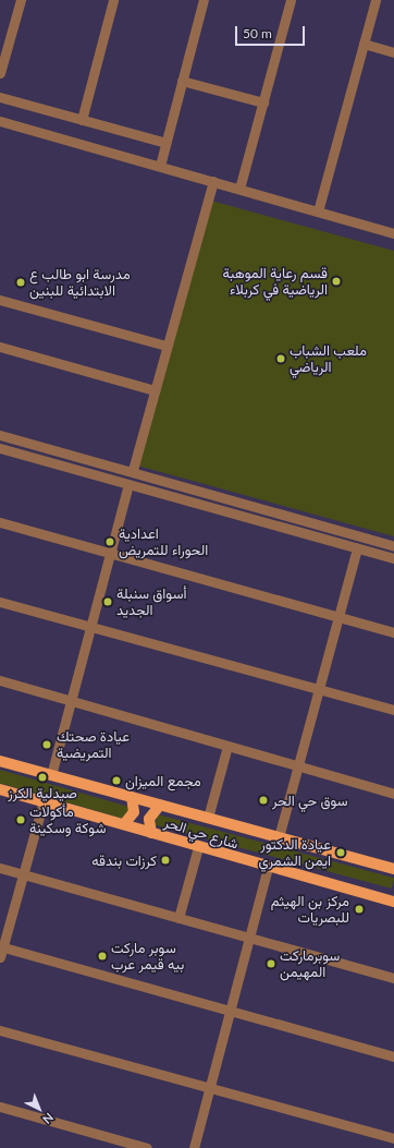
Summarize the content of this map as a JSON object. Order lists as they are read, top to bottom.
{
  "streets": {
    "main road": ["شارع حي الحر"]
  },
  "places": [
    "قسم رعاية الموهبة الرياضية في كربلاء",
    "مدرسة ابو طالب ع الابتدائية للبنين",
    "ملعب الشباب الرياضي",
    "اعدادية الحوراء للتمريض",
    "أسواق سنبلة الجديد",
    "عيادة صحتك التمريضية",
    "صيدلية الكرز",
    "مجمع الميزان",
    "سوق حي الحر",
    "مأكولات شوكة وسكينة",
    "عيادة الدكتور ايمن الشمري",
    "كرزات بندقه",
    "مركز بن الهيثم للبصريات",
    "سوبر ماركت بيه قيمر عرب",
    "سوبرماركت المهيمن"
  ],
  "scale_bar": "50 m",
  "north": "bottom right"
}
